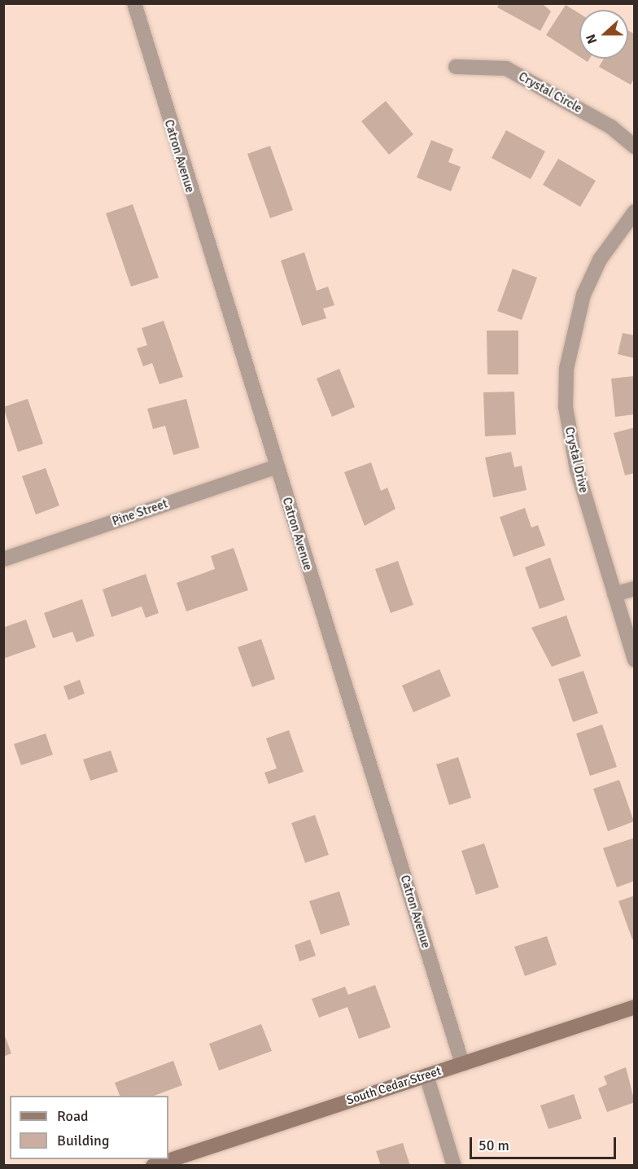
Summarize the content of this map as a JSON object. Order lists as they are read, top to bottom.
{
  "streets": {
    "main road": ["South Cedar Street"],
    "street": [
      "Crystal Circle",
      "Catron Avenue",
      "Crystal Drive",
      "Pine Street"
    ]
  },
  "crossings": [
    ["Catron Avenue", "Pine Street"],
    ["Catron Avenue", "South Cedar Street"]
  ],
  "legend": ["Road", "Building"],
  "scale_bar": "50 m",
  "north": "left"
}
